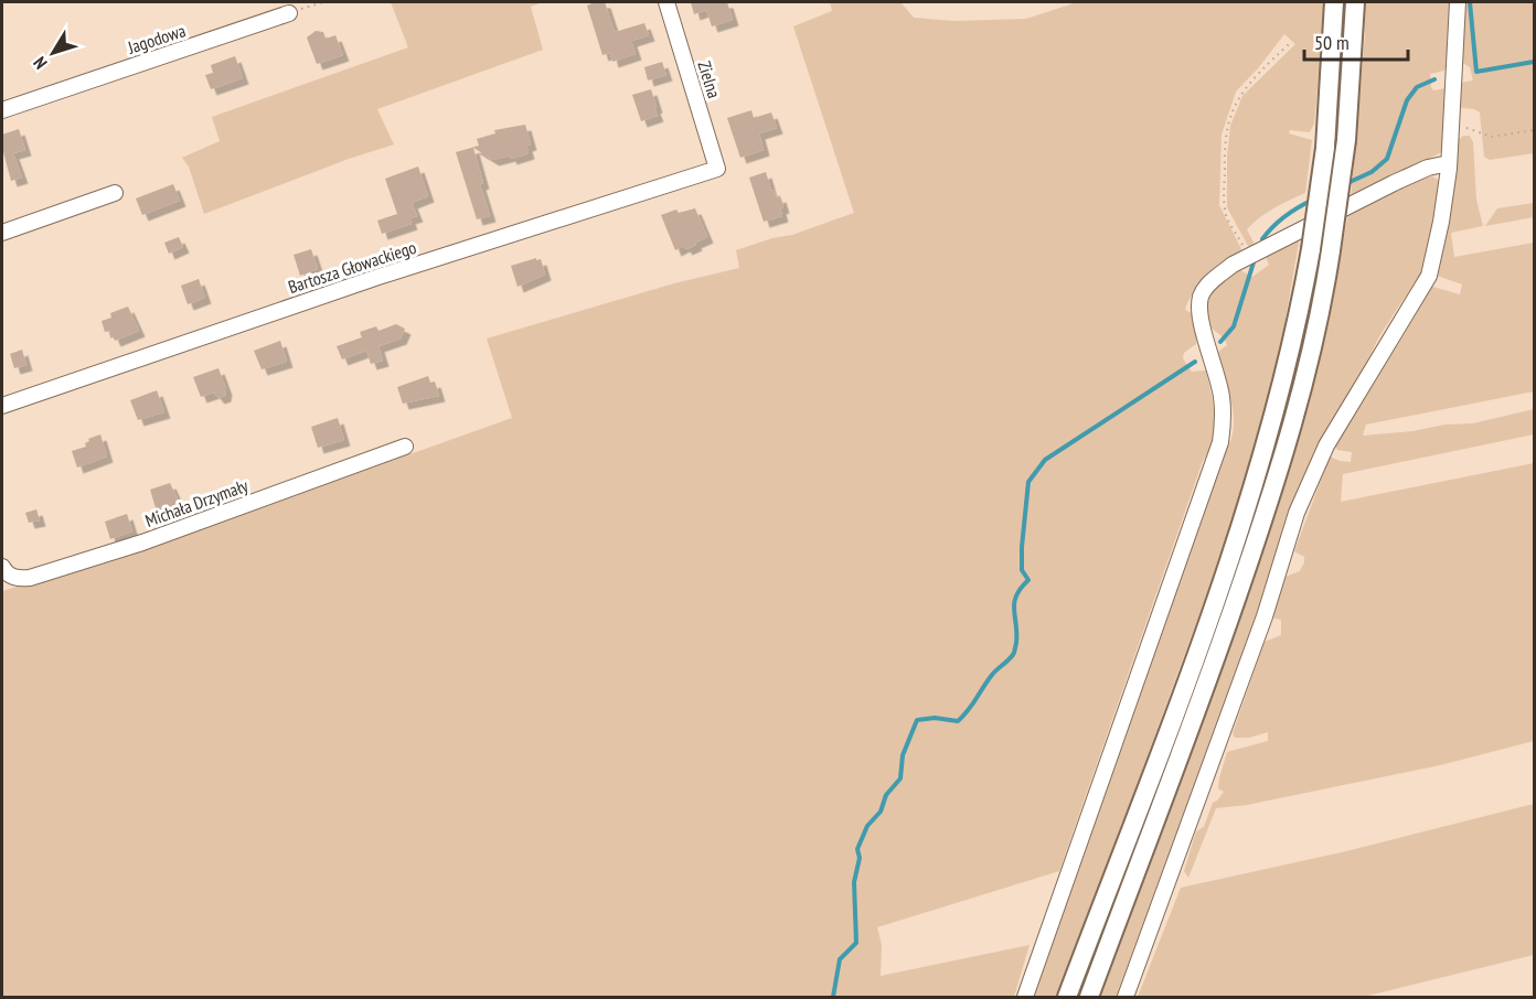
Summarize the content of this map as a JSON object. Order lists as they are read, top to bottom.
{
  "streets": {
    "street": [
      "Jagodowa",
      "Zielna",
      "Bartosza Głowackiego",
      "Michała Drzymały"
    ]
  },
  "crossings": [
    ["Zielna", "Bartosza Głowackiego"]
  ],
  "scale_bar": "50 m",
  "north": "bottom left"
}
